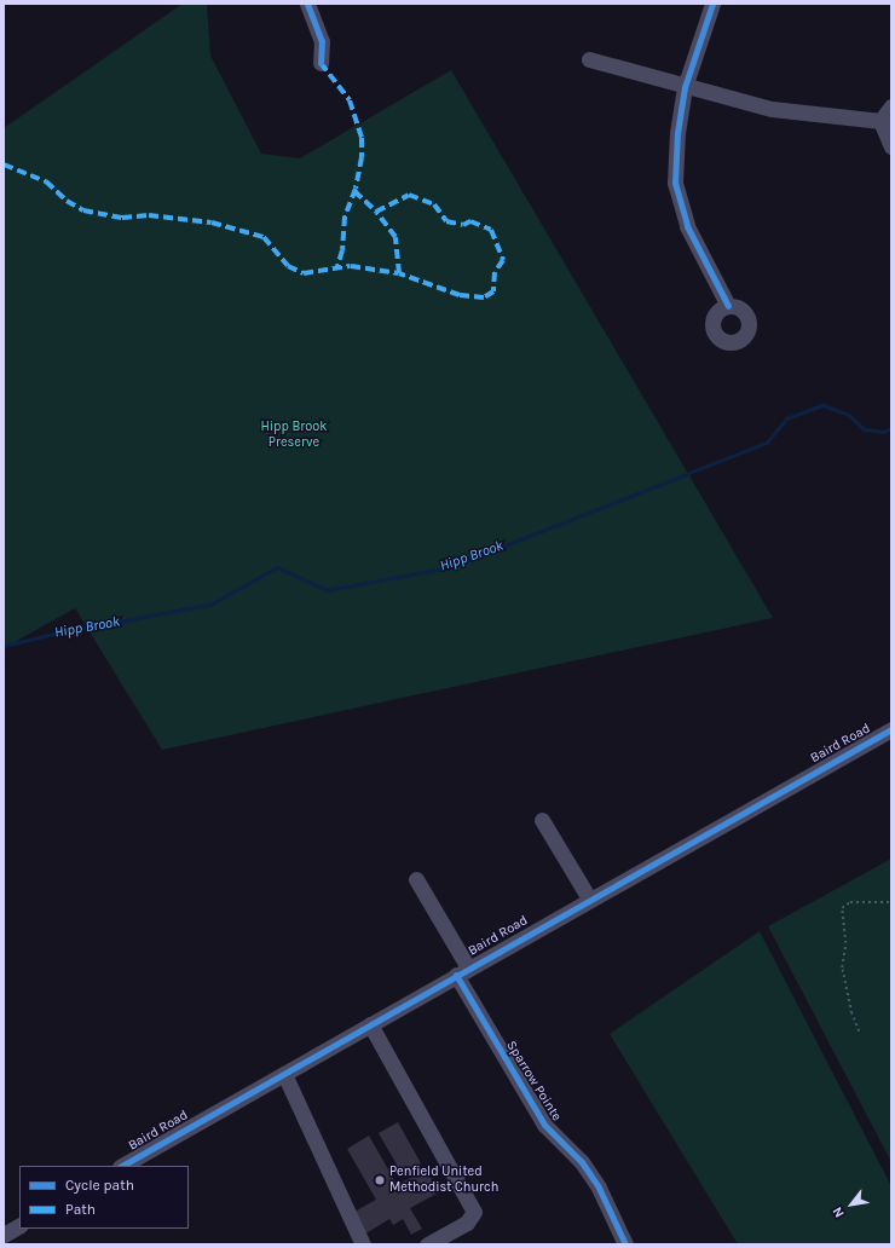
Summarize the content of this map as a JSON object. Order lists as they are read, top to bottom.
{
  "streets": {
    "street": ["Baird Road", "Sparrow Pointe"]
  },
  "crossings": [
    ["Baird Road", "Sparrow Pointe"]
  ],
  "water": ["Hipp Brook"],
  "parks": ["Hipp Brook Preserve"],
  "places": ["Penfield United Methodist Church"],
  "legend": ["Cycle path", "Path"],
  "north": "bottom left"
}
